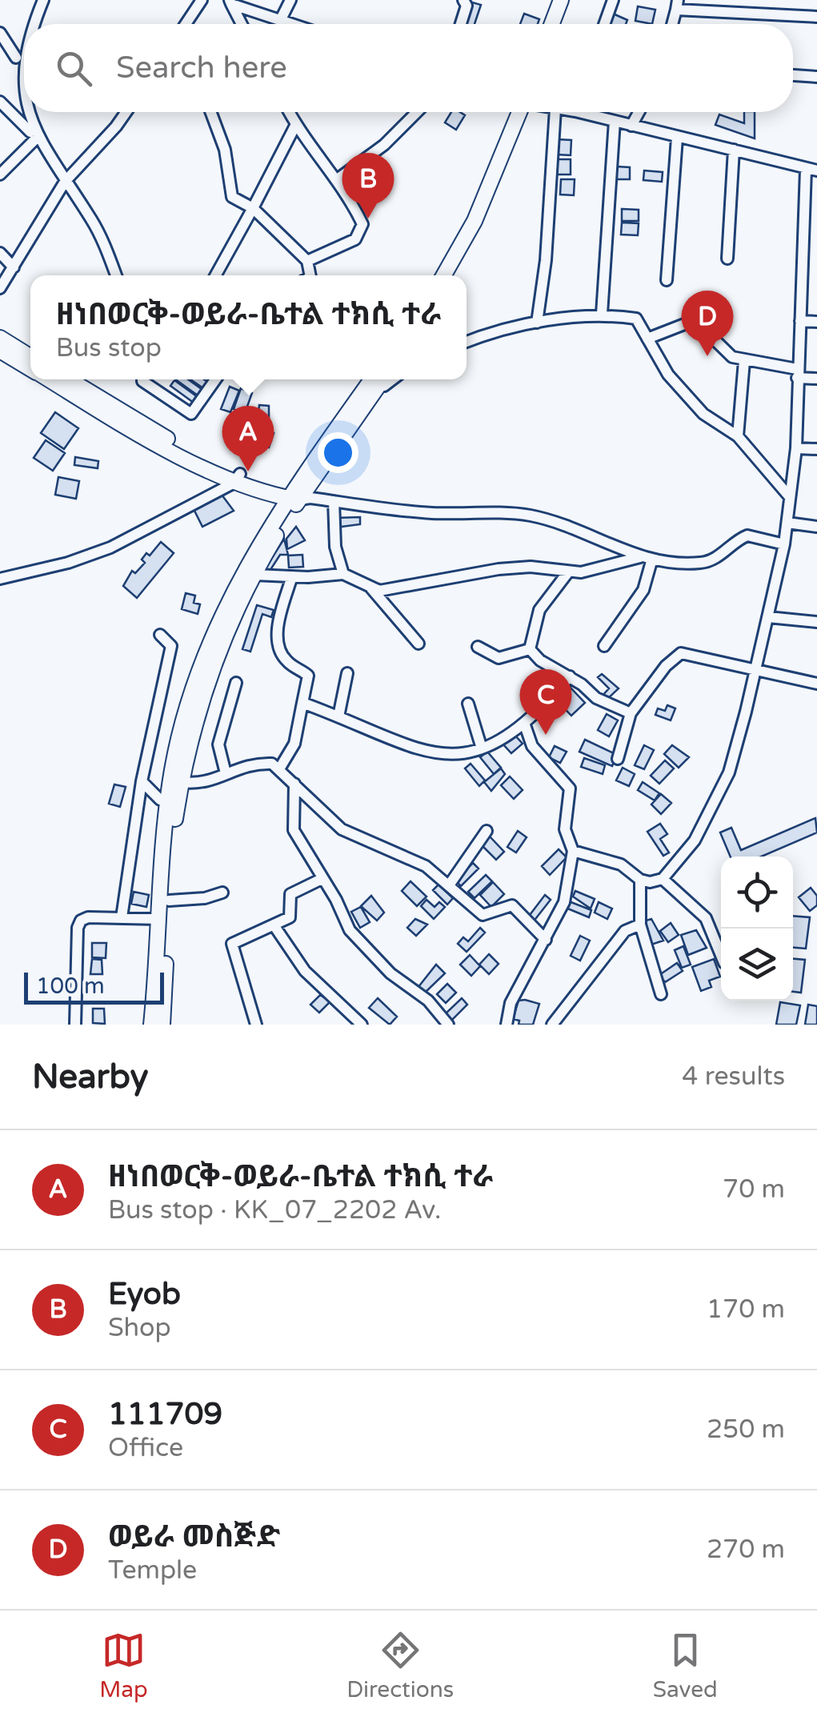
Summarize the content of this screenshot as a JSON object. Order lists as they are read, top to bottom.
{
  "scale_bar": "100 m",
  "page": {
    "search": "Search here",
    "pins": [
      "B",
      "D",
      "A",
      "C"
    ],
    "popup": ["ዘነበወርቅ-ወይራ-ቤተል ተክሲ ተራ", "Bus stop"],
    "scale": "100 m",
    "heading": ["Nearby", "4 results"],
    "list": [
      {
        "mark": "A",
        "name": "ዘነበወርቅ-ወይራ-ቤተል ተክሲ ተራ",
        "note": "Bus stop · KK_07_2202 Av.",
        "value": "70 m"
      },
      {
        "mark": "B",
        "name": "Eyob",
        "note": "Shop",
        "value": "170 m"
      },
      {
        "mark": "C",
        "name": "111709",
        "note": "Office",
        "value": "250 m"
      },
      {
        "mark": "D",
        "name": "ወይራ መስጅድ",
        "note": "Temple",
        "value": "270 m"
      }
    ],
    "nav": ["Map", "Directions", "Saved"]
  }
}
